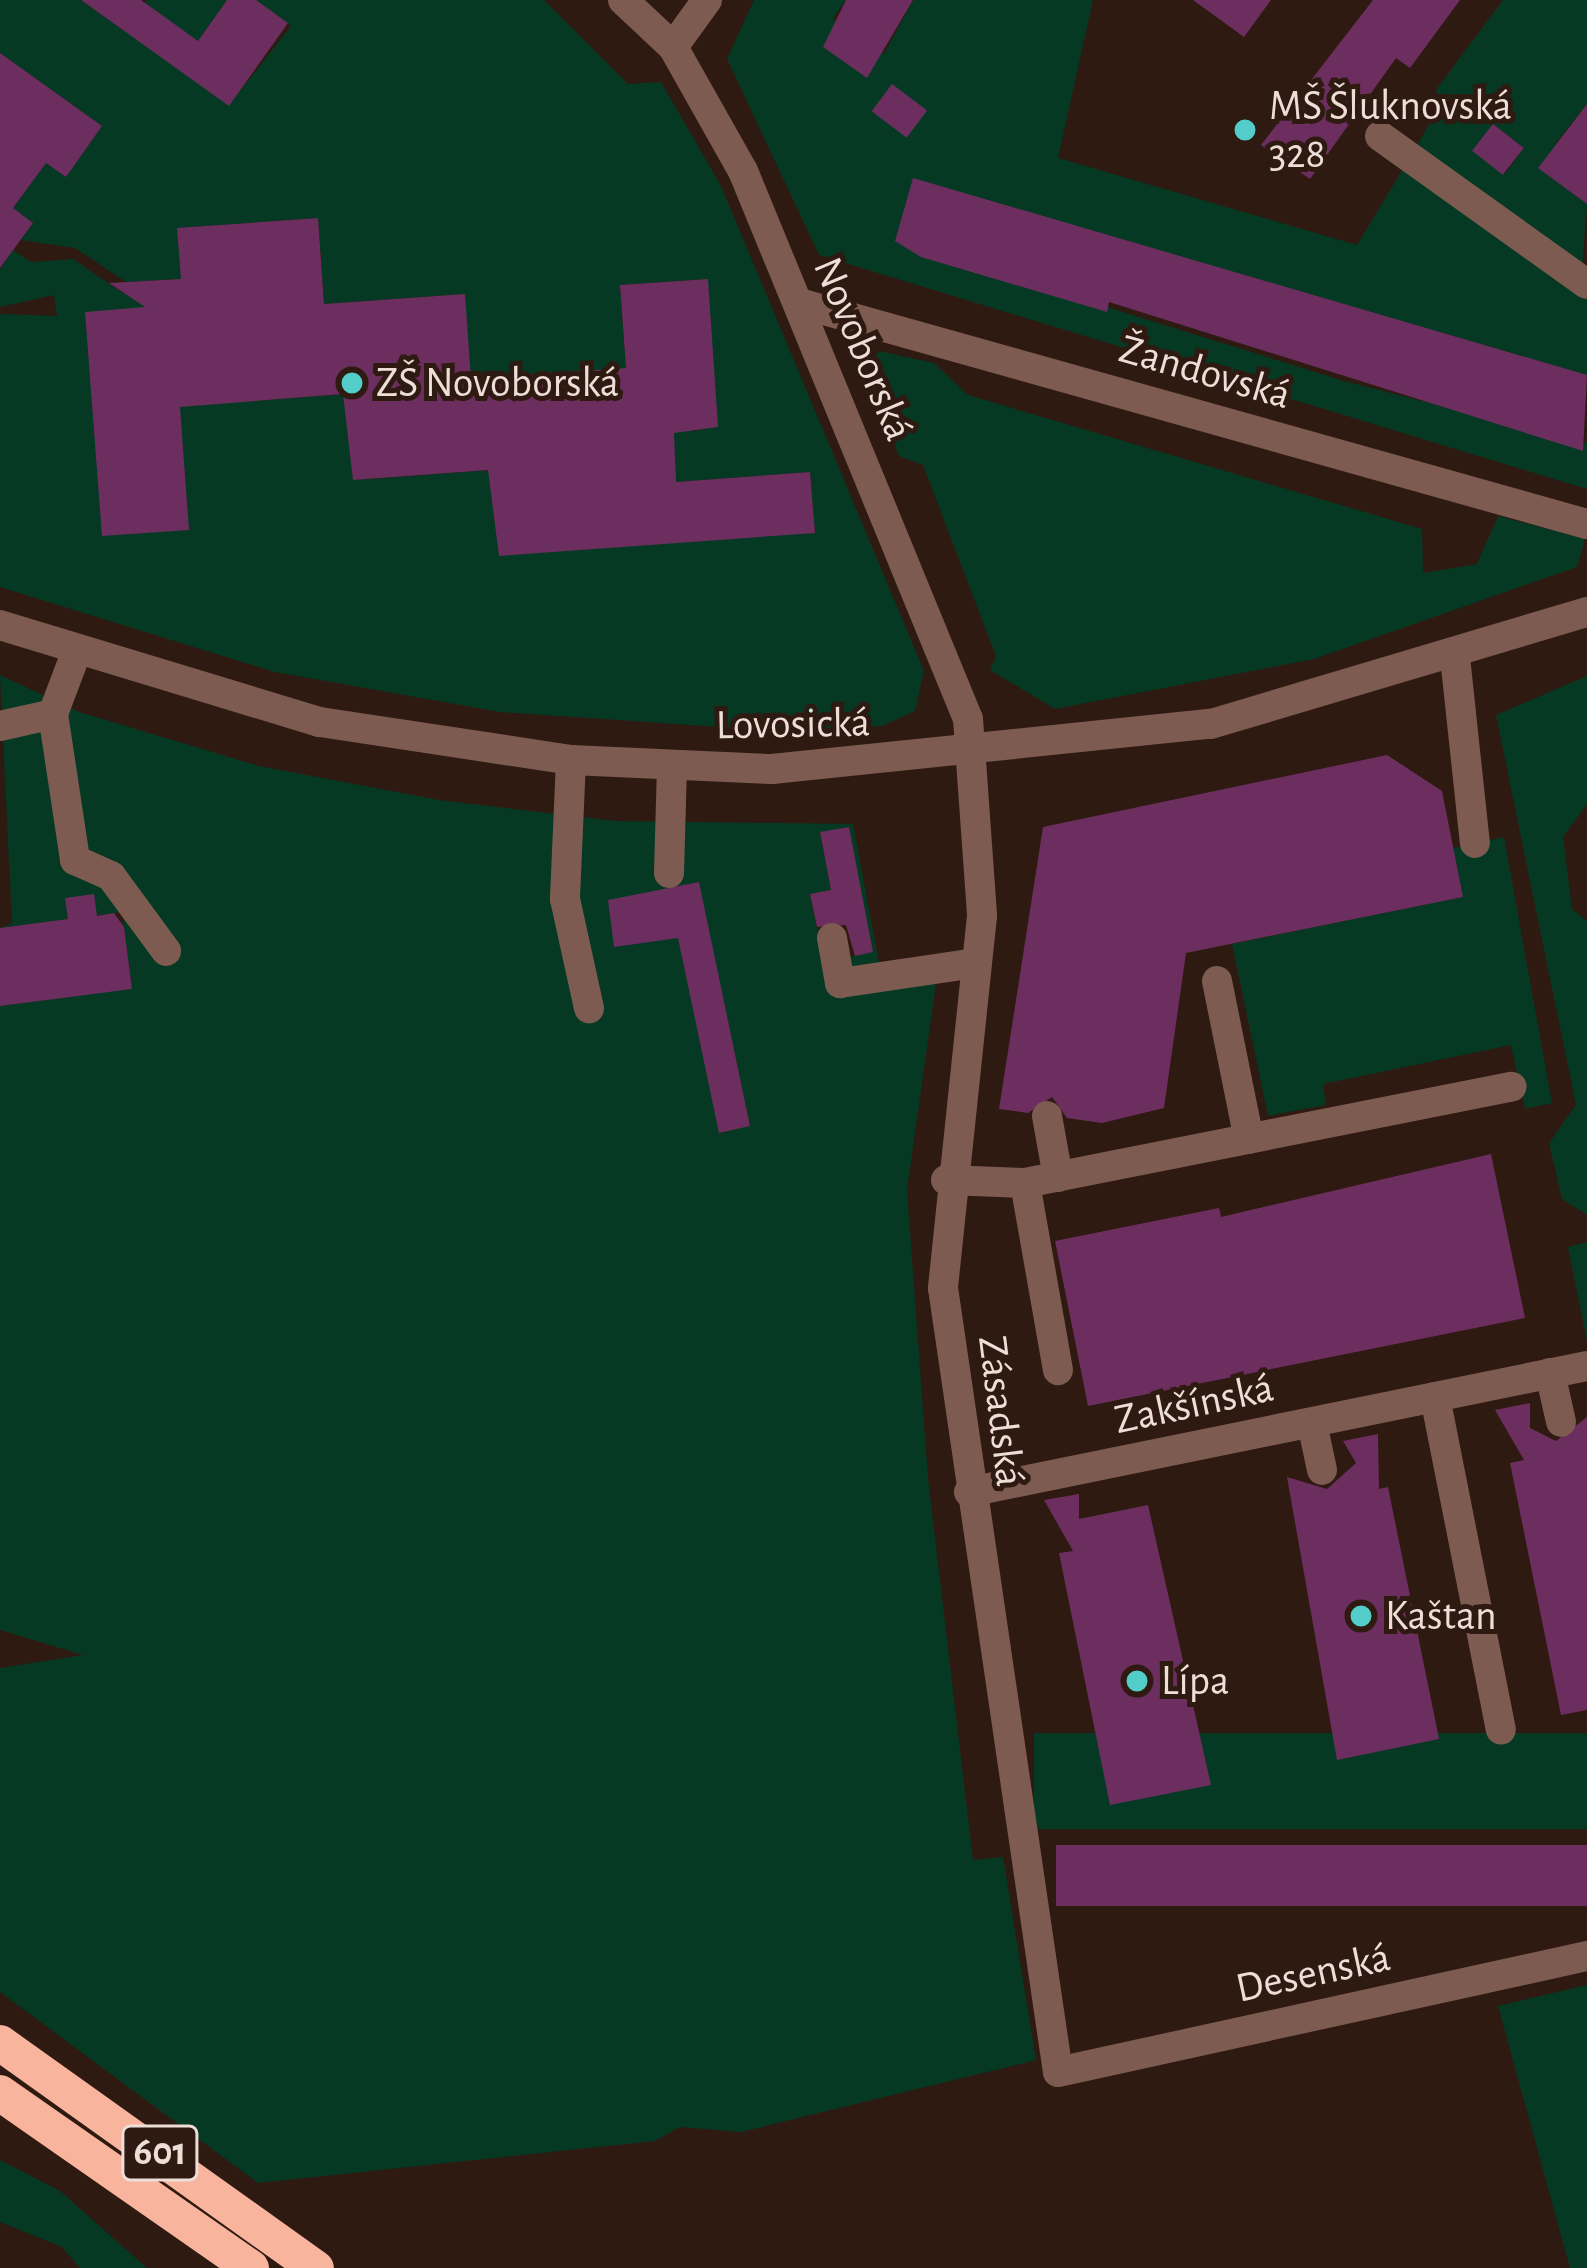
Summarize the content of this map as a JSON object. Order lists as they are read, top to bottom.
{
  "streets": {
    "highway": ["601"],
    "street": [
      "Novoborská",
      "Žandovská",
      "Lovosická",
      "Zakšínská",
      "Zásadská",
      "Desenská"
    ]
  },
  "crossings": [
    ["Novoborská", "Žandovská"],
    ["Novoborská", "Lovosická"],
    ["Novoborská", "Zásadská"],
    ["Lovosická", "Zásadská"],
    ["Zakšínská", "Zásadská"],
    ["Zásadská", "Desenská"]
  ],
  "places": [
    "MŠ Šluknovská 328",
    "ZŠ Novoborská",
    "Kaštan",
    "Lípa"
  ]
}
